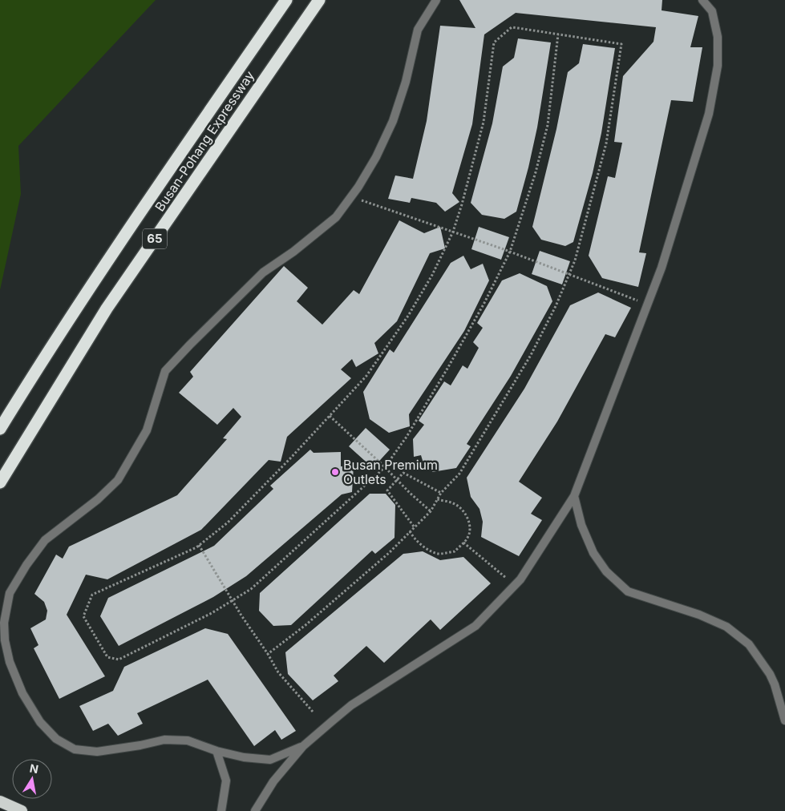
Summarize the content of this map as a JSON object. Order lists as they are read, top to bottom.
{
  "streets": {
    "highway": ["Busan-Pohang Expressway", "65"]
  },
  "places": ["Busan Premium Outlets"],
  "north": "top"
}
